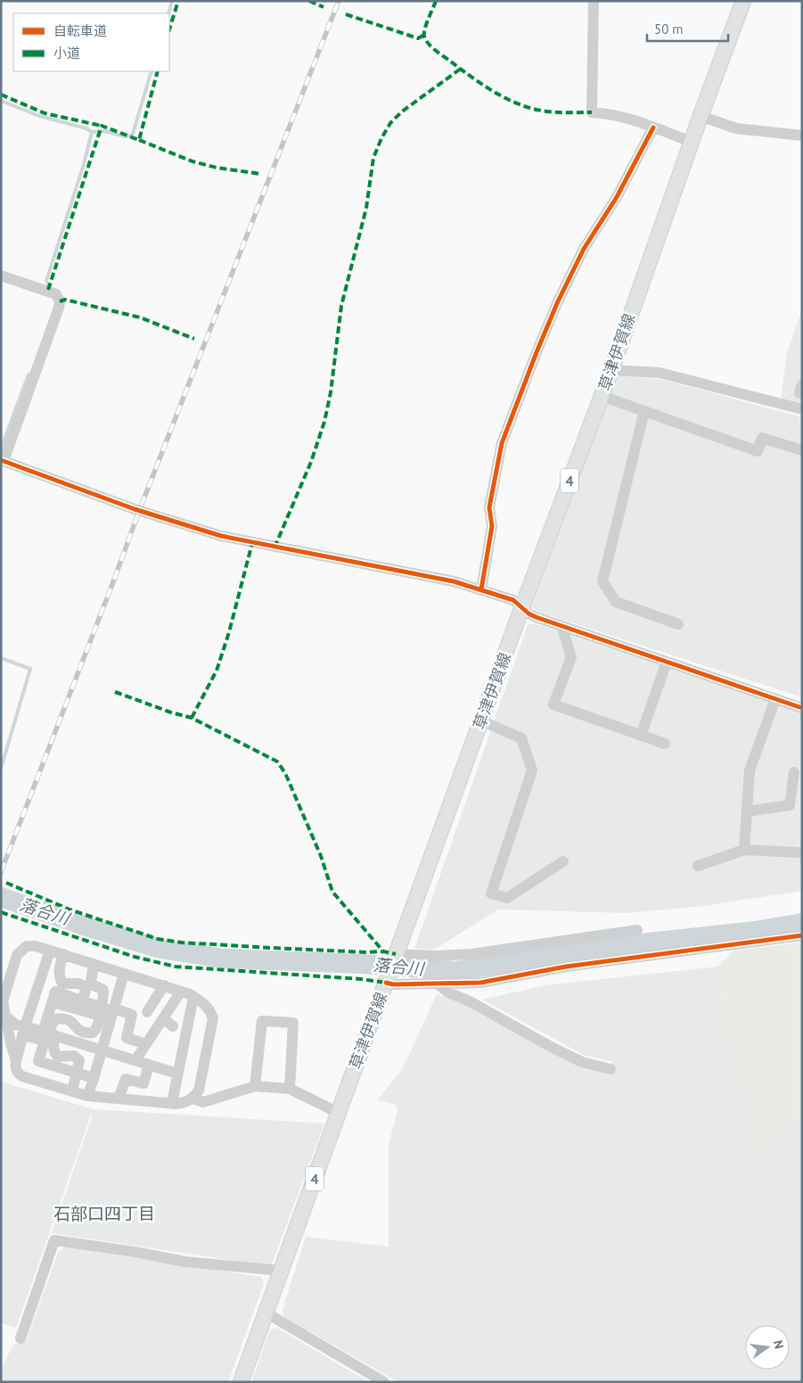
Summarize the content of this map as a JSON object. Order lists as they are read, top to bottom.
{
  "streets": {
    "main road": ["草津伊賀線", "4"]
  },
  "districts": ["石部口四丁目"],
  "water": ["落合川"],
  "legend": ["自転車道", "小道"],
  "scale_bar": "50 m",
  "north": "right"
}
